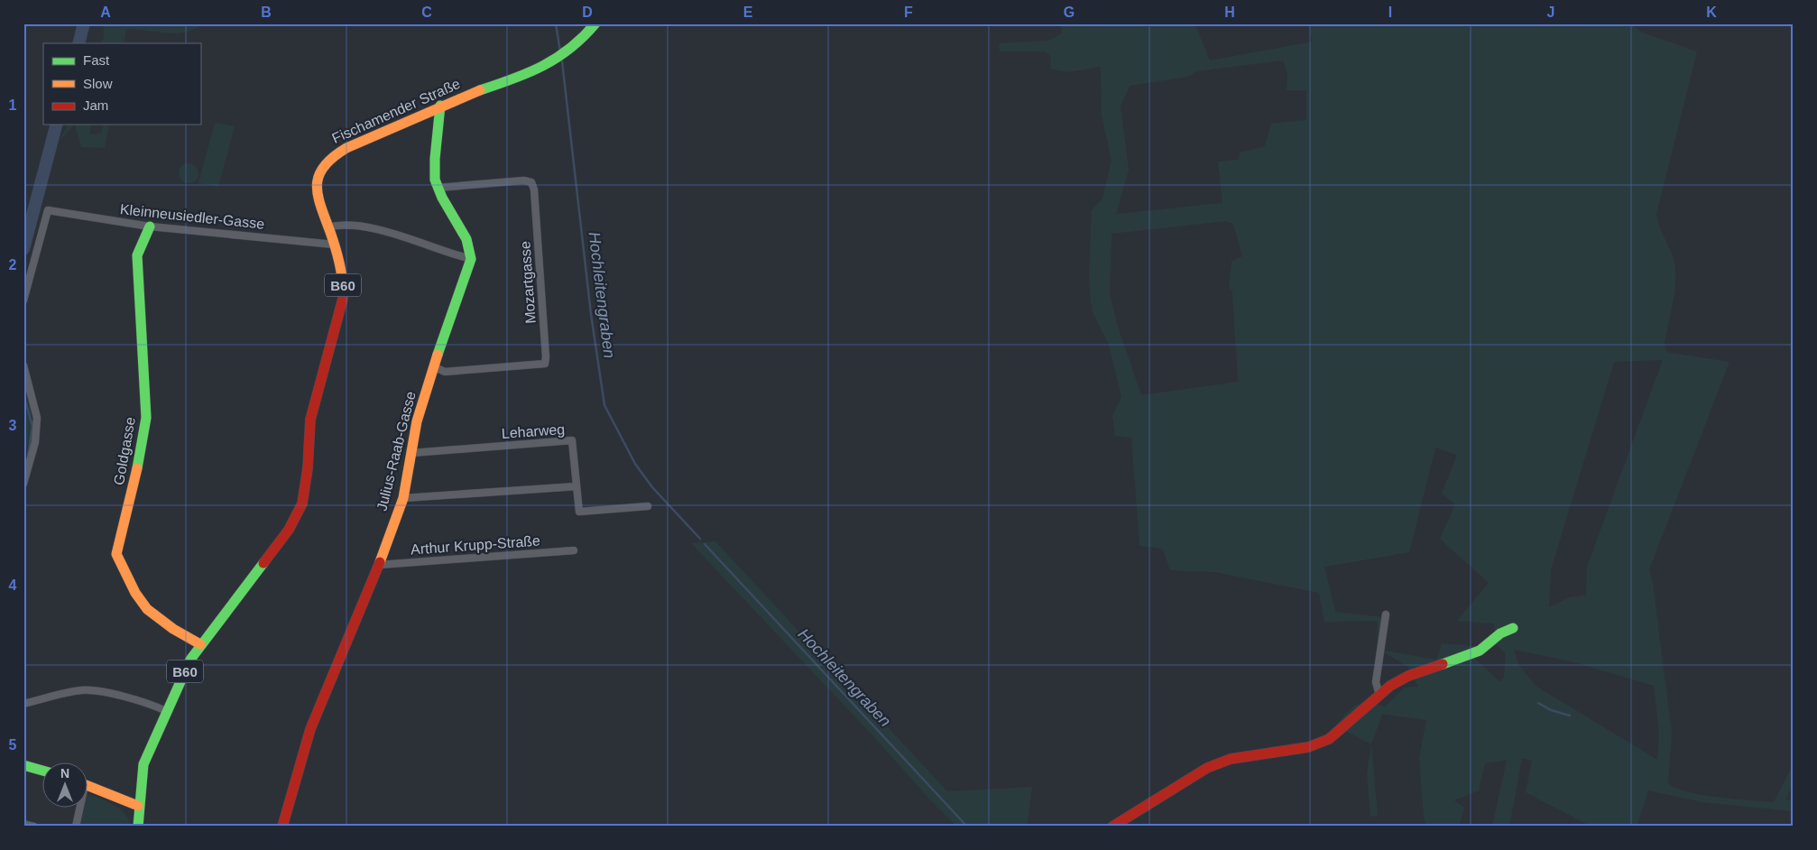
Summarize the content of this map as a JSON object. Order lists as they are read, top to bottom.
{
  "streets": {
    "street": [
      "Fischamender Straße",
      "Kleinneusiedler-Gasse",
      "Mozartgasse",
      "B60",
      "Leharweg",
      "Goldgasse",
      "Julius-Raab-Gasse",
      "Arthur Krupp-Straße"
    ]
  },
  "crossings": [
    ["Fischamender Straße", "Kleinneusiedler-Gasse"],
    ["Fischamender Straße", "B60"],
    ["Fischamender Straße", "Goldgasse"],
    ["Fischamender Straße", "Julius-Raab-Gasse"],
    ["Kleinneusiedler-Gasse", "Goldgasse"],
    ["Mozartgasse", "Julius-Raab-Gasse"],
    ["B60", "Goldgasse"],
    ["Leharweg", "Julius-Raab-Gasse"],
    ["Julius-Raab-Gasse", "Arthur Krupp-Straße"]
  ],
  "water": ["Hochleitengraben"],
  "legend": ["Fast", "Slow", "Jam"],
  "north": "top",
  "grid": {
    "columns": [
      "A",
      "B",
      "C",
      "D",
      "E",
      "F",
      "G",
      "H",
      "I",
      "J",
      "K"
    ],
    "rows": [
      "1",
      "2",
      "3",
      "4",
      "5"
    ]
  }
}
